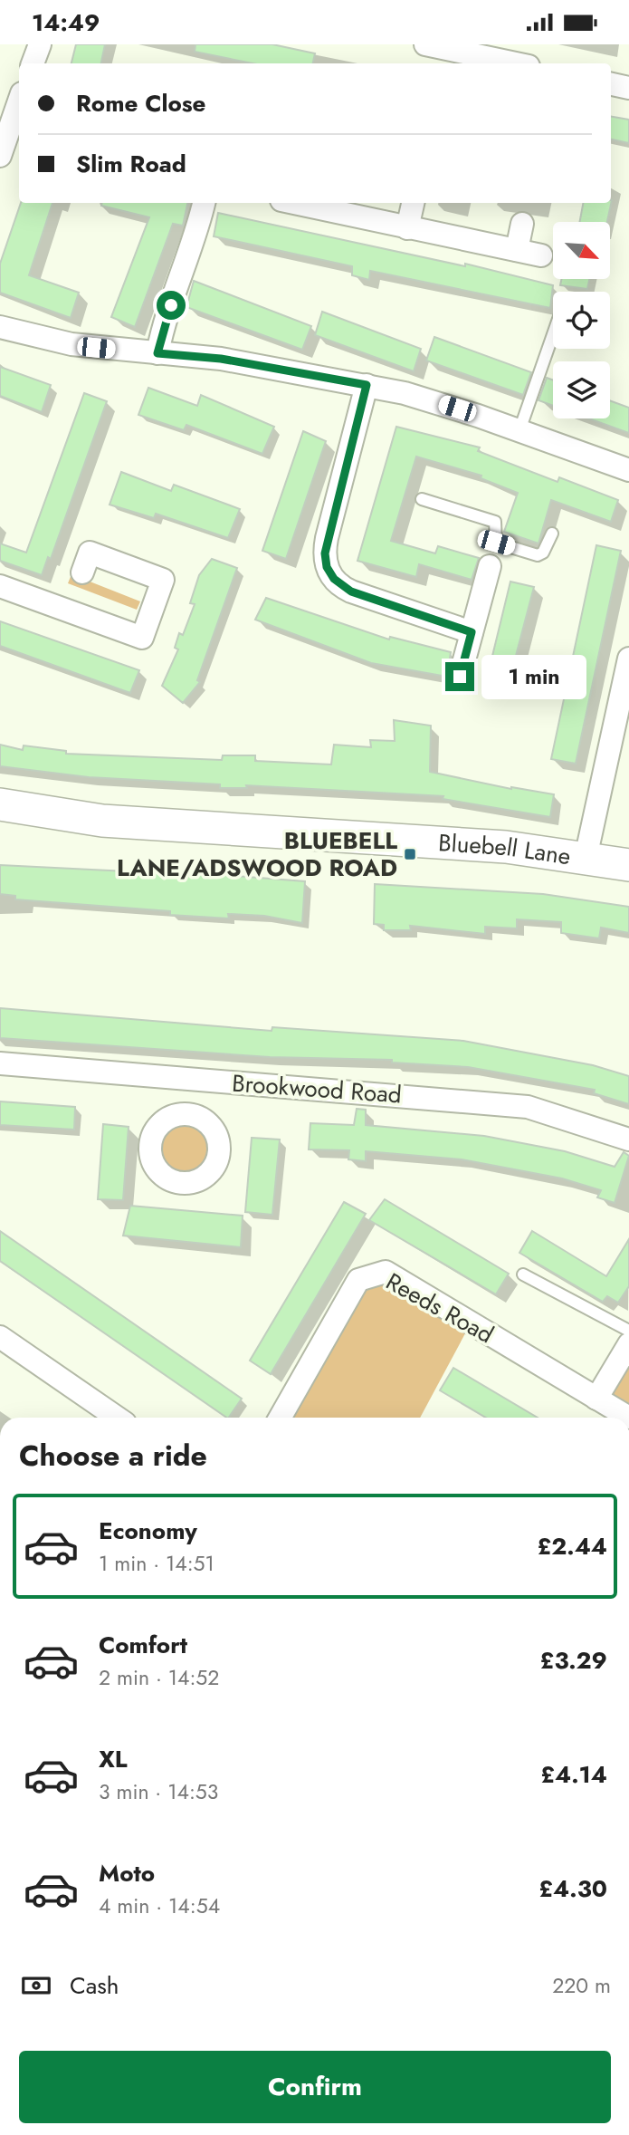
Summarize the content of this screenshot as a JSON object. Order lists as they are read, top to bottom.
{
  "streets": {
    "street": ["Bluebell Lane", "Brookwood Road", "Reeds Road"]
  },
  "places": {
    "transit": ["BLUEBELL LANE/ADSWOOD ROAD"]
  },
  "north": "bottom right",
  "page": {
    "status": "14:49",
    "banner": ["Rome Close", "Slim Road"],
    "bubble": "1 min",
    "heading": "Choose a ride",
    "list": [
      {
        "name": "Economy",
        "note": "1 min · 14:51",
        "value": "£2.44"
      },
      {
        "name": "Comfort",
        "note": "2 min · 14:52",
        "value": "£3.29"
      },
      {
        "name": "XL",
        "note": "3 min · 14:53",
        "value": "£4.14"
      },
      {
        "name": "Moto",
        "note": "4 min · 14:54",
        "value": "£4.30"
      }
    ],
    "pay": ["Cash", "220 m"],
    "buttons": "Confirm"
  }
}
